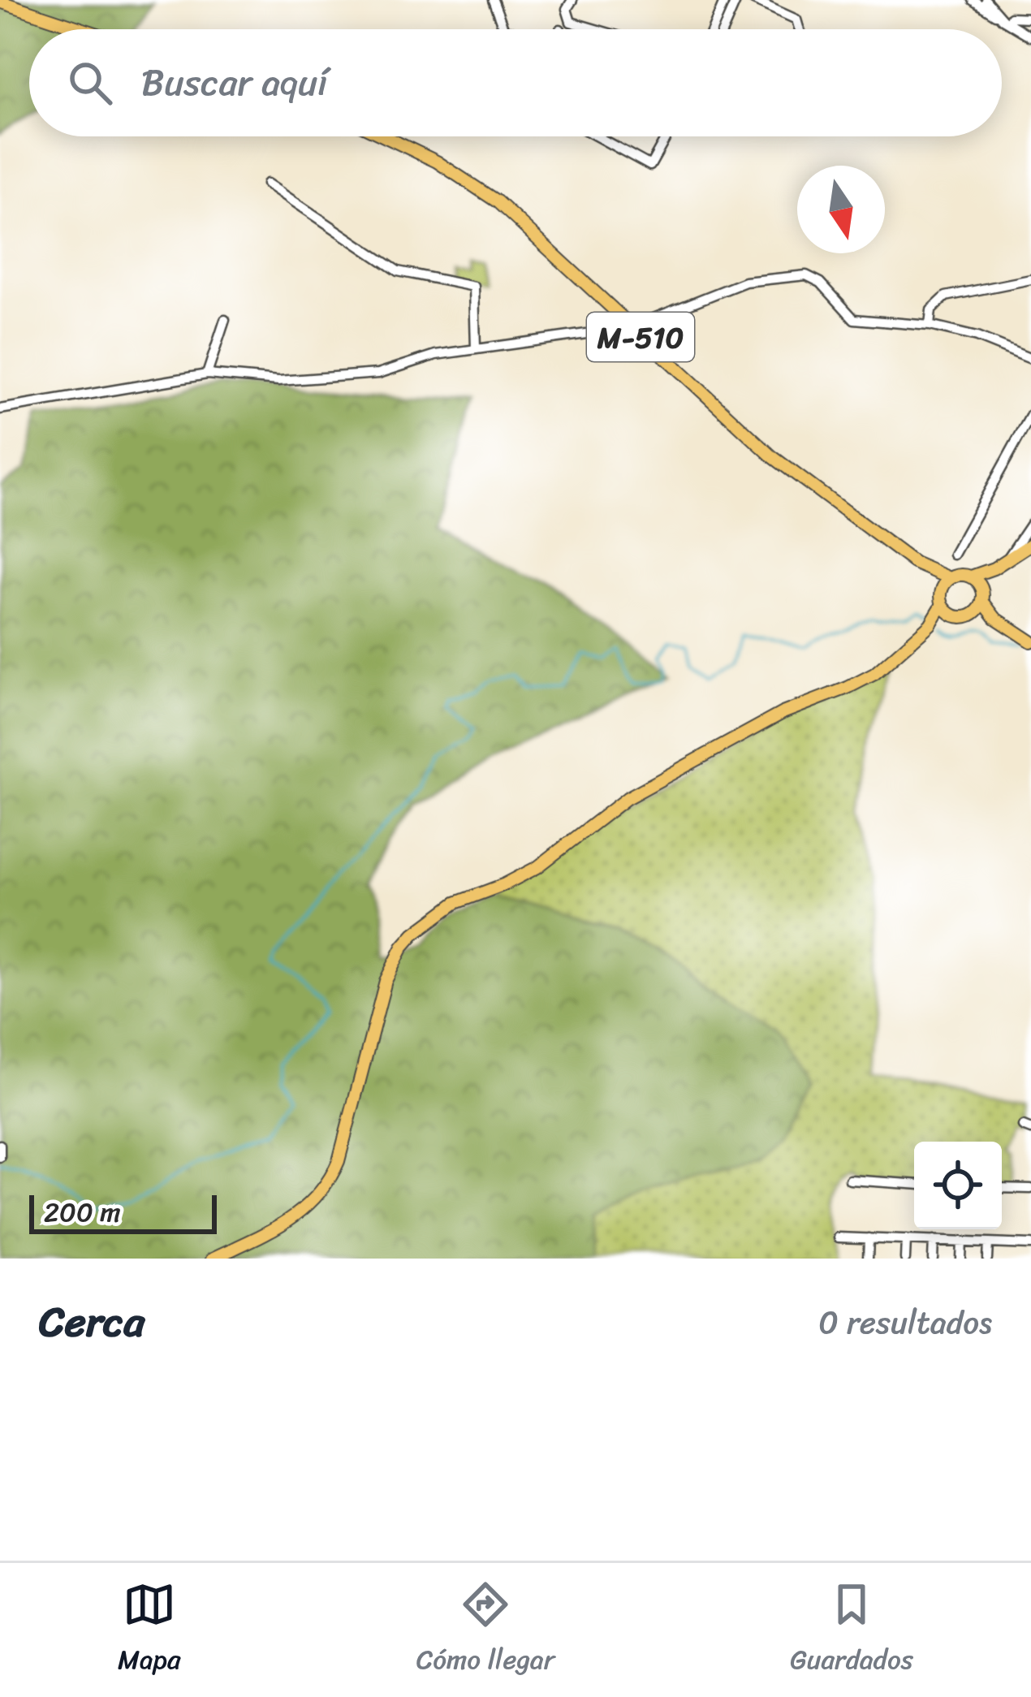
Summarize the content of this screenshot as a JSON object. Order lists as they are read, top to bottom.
{
  "streets": {
    "main road": ["M-510"]
  },
  "scale_bar": "200 m",
  "north": "bottom",
  "page": {
    "search": "Buscar aquí",
    "scale": "200 m",
    "heading": ["Cerca", "0 resultados"],
    "nav": ["Mapa", "Cómo llegar", "Guardados"]
  }
}
